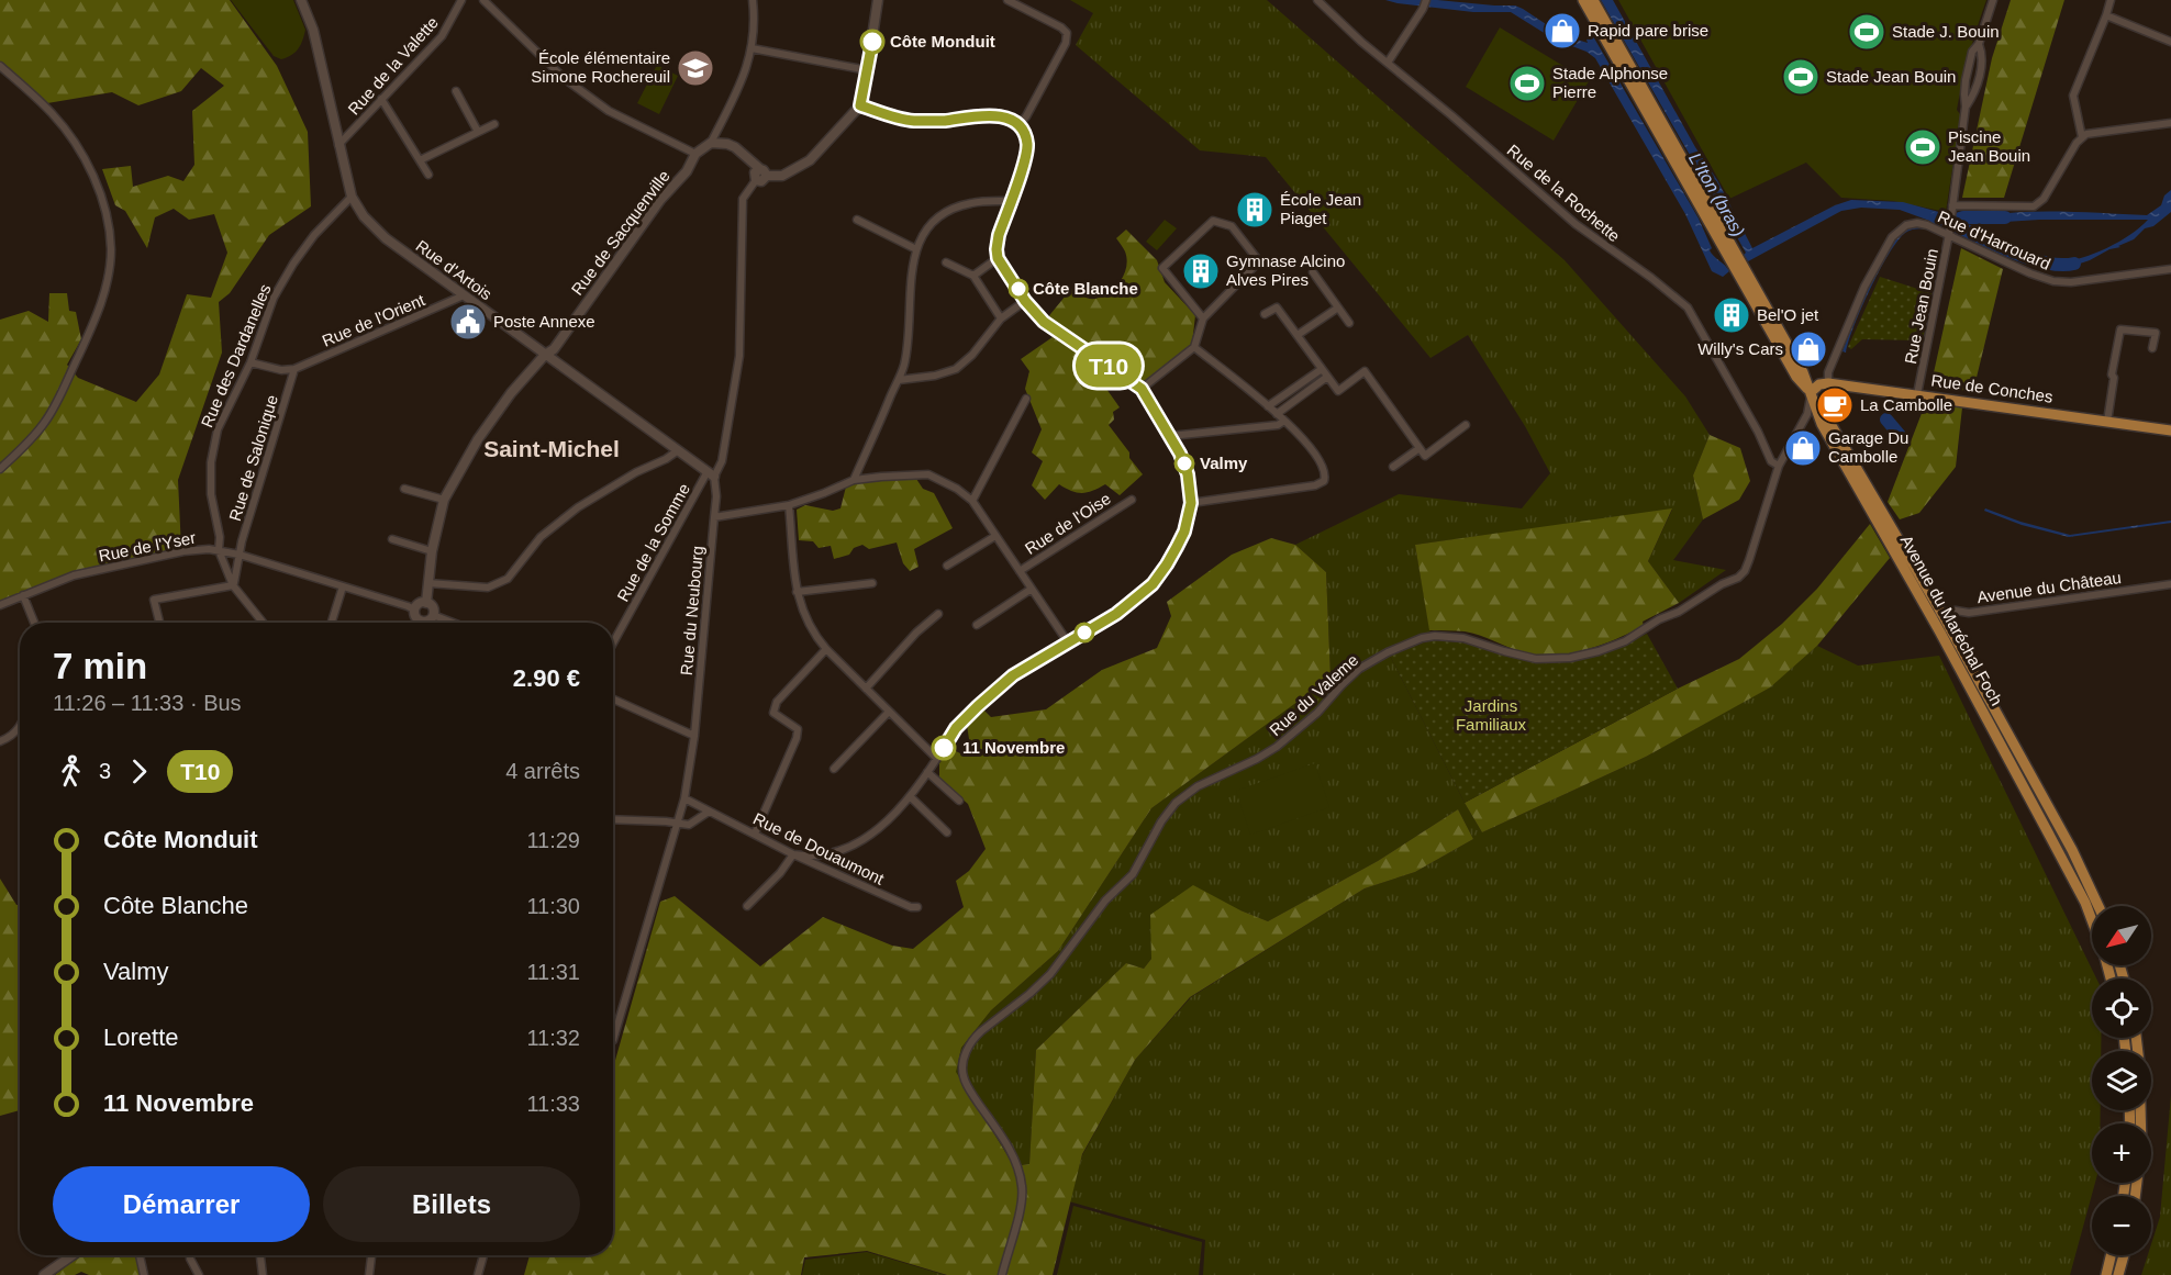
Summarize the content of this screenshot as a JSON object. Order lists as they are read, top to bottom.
{
  "streets": {
    "main road": ["Rue de Conches", "Avenue du Maréchal Foch"],
    "street": [
      "Rue de la Valette",
      "Rue de la Rochette",
      "Rue de Sacquenville",
      "Rue d'Harrouard",
      "Rue d'Artois",
      "Rue Jean Bouin",
      "Rue de l'Orient",
      "Rue des Dardanelles",
      "Rue de Salonique",
      "Rue de l'Oise",
      "Rue de la Somme",
      "Rue de l'Yser",
      "Avenue du Château",
      "Rue du Neubourg",
      "Rue du Valeme",
      "Rue de Douaumont"
    ]
  },
  "crossings": [
    ["Rue de la Valette", "Rue d'Artois"],
    ["Rue de la Rochette", "Rue du Valeme"],
    ["Rue de Sacquenville", "Rue d'Artois"],
    ["Rue de Sacquenville", "Rue de l'Yser"],
    ["Rue d'Harrouard", "Rue Jean Bouin"],
    ["Rue d'Harrouard", "Rue de Conches"],
    ["Rue d'Artois", "Rue de l'Orient"],
    ["Rue d'Artois", "Rue des Dardanelles"],
    ["Rue d'Artois", "Rue de la Somme"],
    ["Rue d'Artois", "Rue du Neubourg"],
    ["Rue Jean Bouin", "Rue de Conches"],
    ["Rue de l'Orient", "Rue de Salonique"],
    ["Rue des Dardanelles", "Rue de Salonique"],
    ["Rue des Dardanelles", "Rue de l'Yser"],
    ["Rue de Conches", "Avenue du Maréchal Foch"],
    ["Rue de Conches", "Rue du Valeme"],
    ["Rue de Salonique", "Rue de l'Yser"],
    ["Rue de la Somme", "Rue du Neubourg"],
    ["Avenue du Château", "Avenue du Maréchal Foch"],
    ["Rue du Neubourg", "Rue de Douaumont"],
    ["Avenue du Maréchal Foch", "Rue du Valeme"]
  ],
  "districts": ["Saint-Michel"],
  "water": ["L'Iton (bras)"],
  "parks": ["Jardins Familiaux"],
  "places": {
    "shop": ["Rapid pare brise", "Willy's Cars", "Garage Du Cambolle"],
    "sports": [
      "Stade J. Bouin",
      "Stade Jean Bouin",
      "Stade Alphonse Pierre",
      "Piscine Jean Bouin"
    ],
    "other": [
      "Côte Monduit",
      "Côte Blanche",
      "Valmy",
      "11 Novembre"
    ],
    "school or university": ["École élémentaire Simone Rochereuil"],
    "building": ["École Jean Piaget", "Gymnase Alcino Alves Pires", "Bel'O jet"],
    "public building": ["Poste Annexe"],
    "cafe": ["La Cambolle"]
  },
  "lines": ["bus line T10"],
  "north": "bottom left",
  "page": {
    "on_map": "T10",
    "heading": ["7 min", "11:26 – 11:33 · Bus", "2.90 €"],
    "legs": ["3", "T10", "4 arrêts"],
    "list": [
      {
        "name": "Côte Monduit",
        "value": "11:29"
      },
      {
        "name": "Côte Blanche",
        "value": "11:30"
      },
      {
        "name": "Valmy",
        "value": "11:31"
      },
      {
        "name": "Lorette",
        "value": "11:32"
      },
      {
        "name": "11 Novembre",
        "value": "11:33"
      }
    ],
    "map_buttons": ["+", "−"],
    "buttons": ["Démarrer", "Billets"]
  }
}
